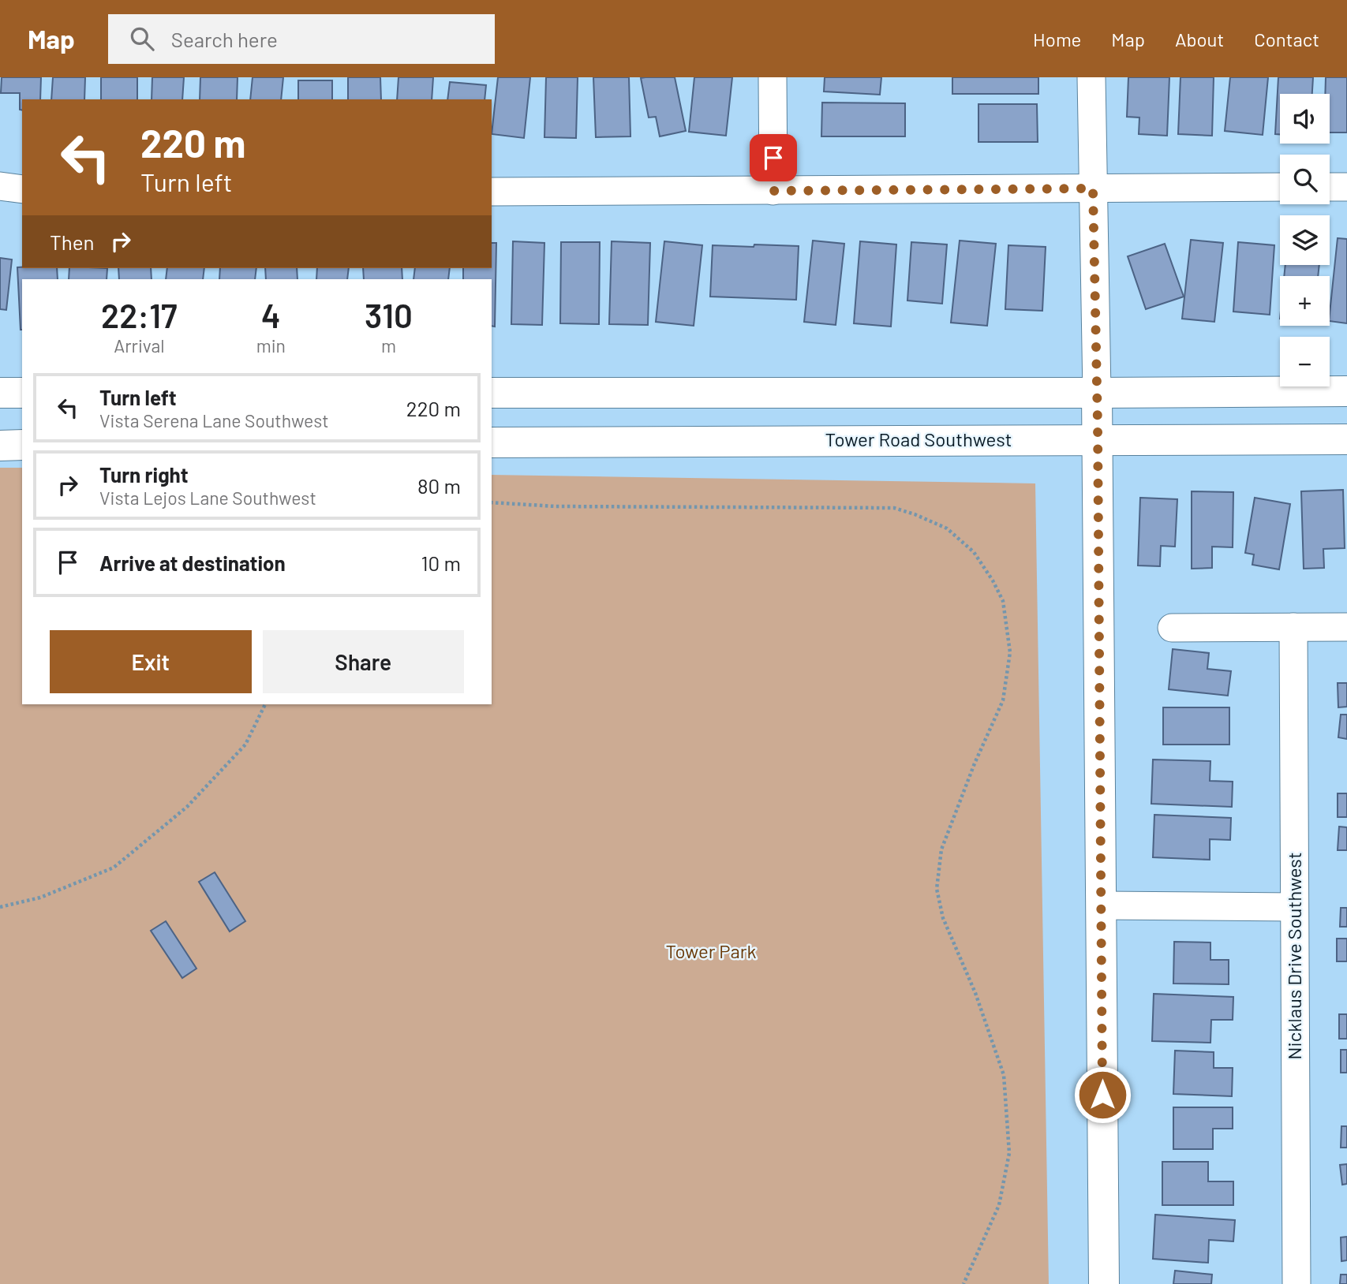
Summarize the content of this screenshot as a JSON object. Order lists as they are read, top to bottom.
{
  "streets": {
    "street": ["Tower Road Southwest", "Nicklaus Drive Southwest"]
  },
  "parks": ["Tower Park"],
  "page": {
    "header": "Map",
    "search": "Search here",
    "nav": [
      "Home",
      "Map",
      "About",
      "Contact"
    ],
    "map_buttons": ["+", "−"],
    "turn": ["220 m", "Turn left"],
    "then": "Then",
    "eta": [
      "22:17",
      "Arrival",
      "4",
      "min",
      "310",
      "m"
    ],
    "list": [
      {
        "name": "Turn left",
        "note": "Vista Serena Lane Southwest",
        "value": "220 m"
      },
      {
        "name": "Turn right",
        "note": "Vista Lejos Lane Southwest",
        "value": "80 m"
      },
      {
        "name": "Arrive at destination",
        "value": "10 m"
      }
    ],
    "buttons": ["Exit", "Share"]
  }
}
